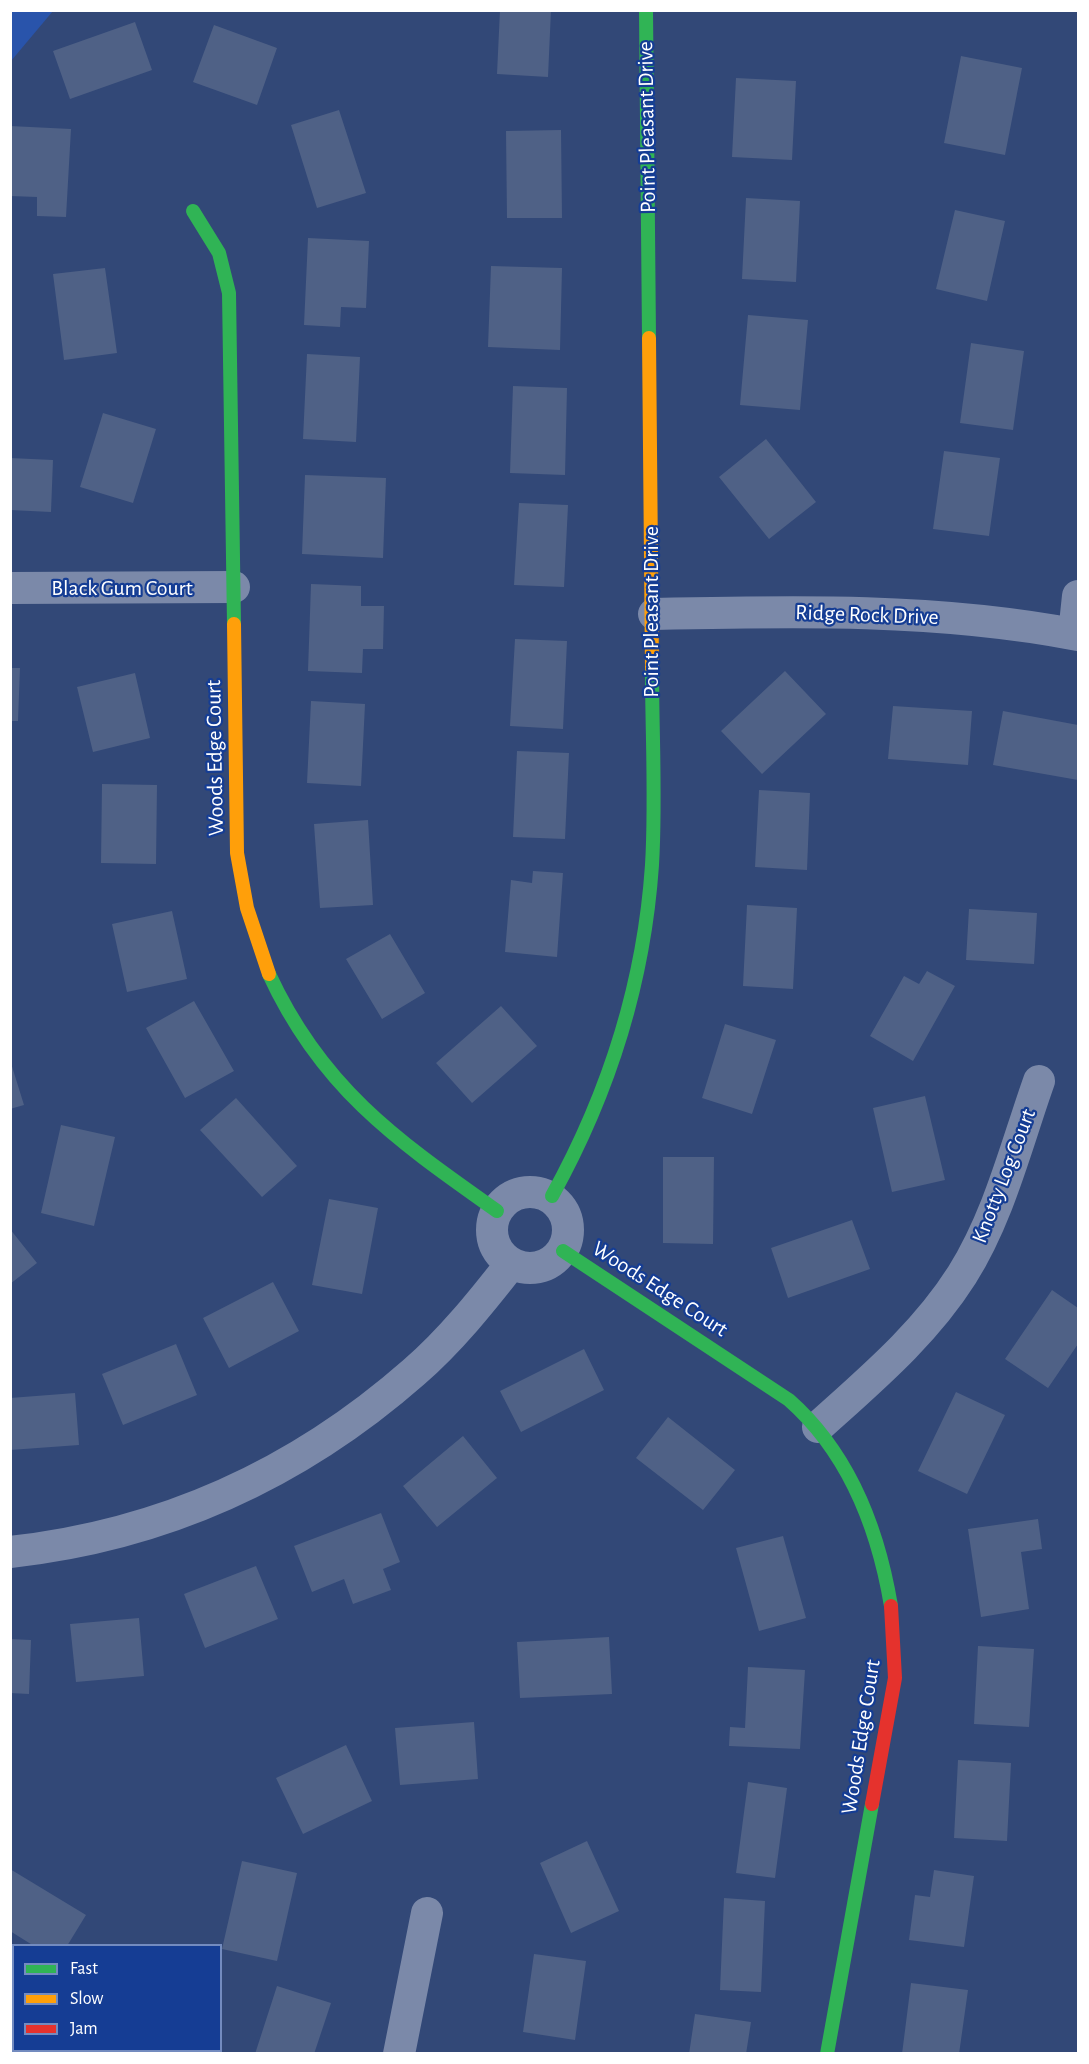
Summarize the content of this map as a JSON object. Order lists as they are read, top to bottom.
{
  "streets": {
    "street": [
      "Point Pleasant Drive",
      "Black Gum Court",
      "Ridge Rock Drive",
      "Woods Edge Court",
      "Knotty Log Court"
    ]
  },
  "crossings": [
    ["Point Pleasant Drive", "Ridge Rock Drive"],
    ["Point Pleasant Drive", "Woods Edge Court"],
    ["Black Gum Court", "Woods Edge Court"],
    ["Woods Edge Court", "Knotty Log Court"]
  ],
  "legend": ["Fast", "Slow", "Jam"]
}
